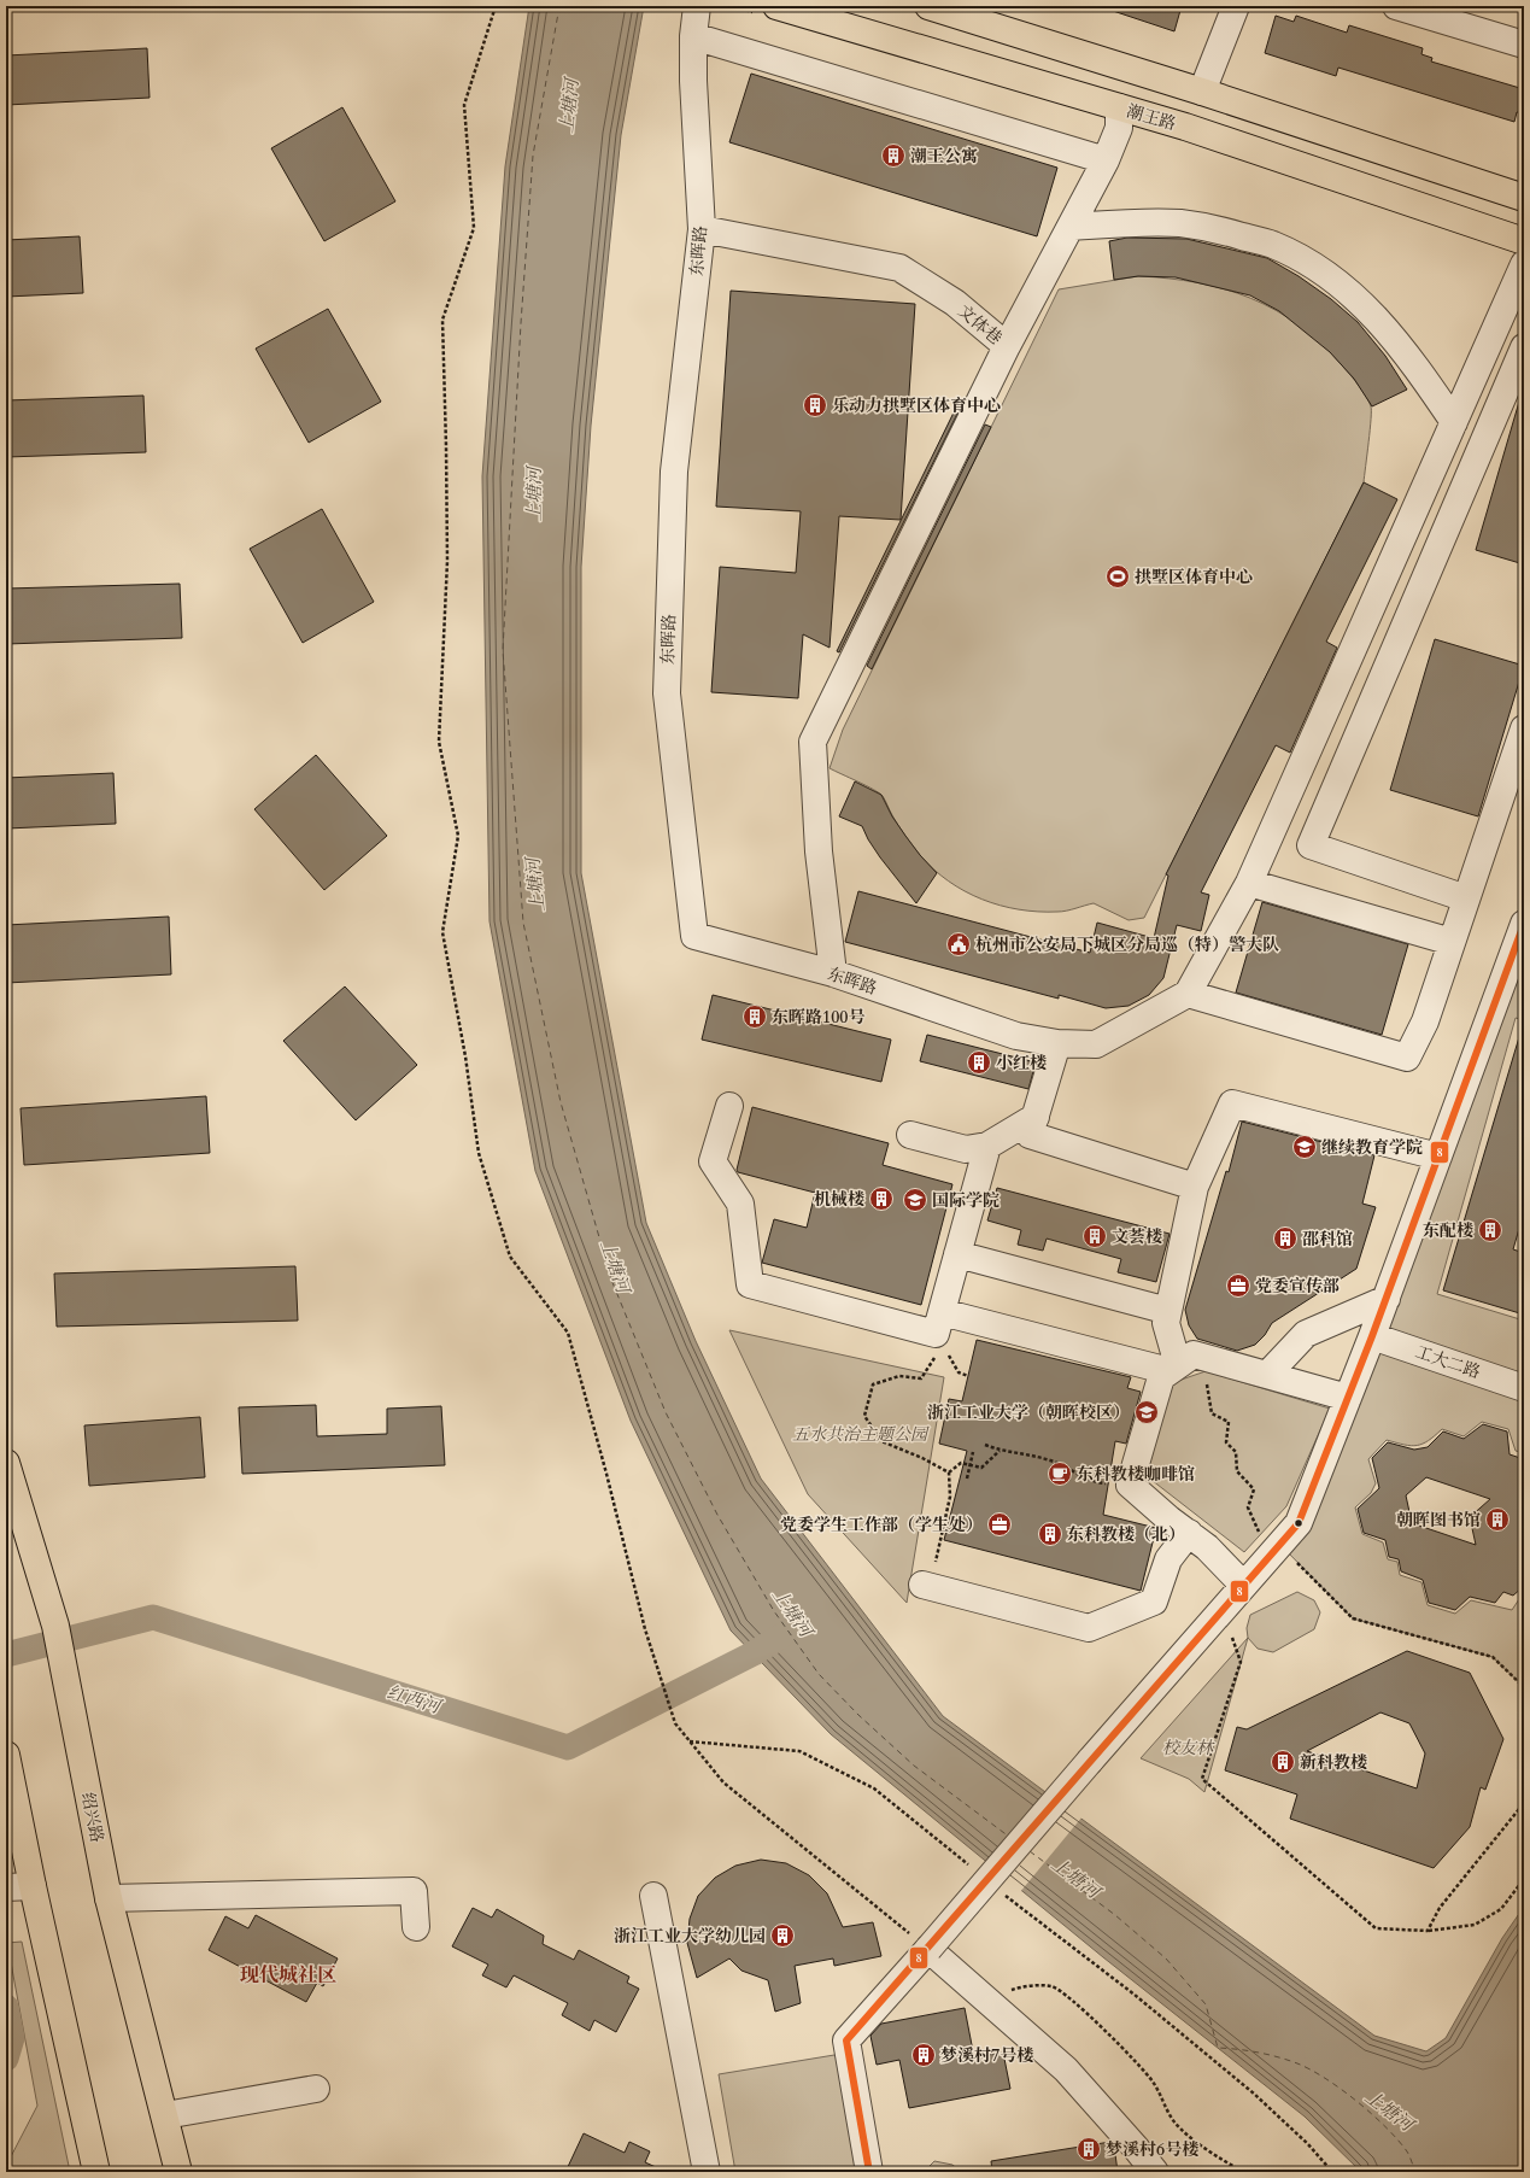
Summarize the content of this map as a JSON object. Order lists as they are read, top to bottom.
{
  "streets": {
    "main road": ["潮王路", "绍兴路"],
    "street": ["东晖路", "文体巷", "工大二路"]
  },
  "crossings": [
    ["潮王路", "文体巷"],
    ["东晖路", "文体巷"]
  ],
  "districts": ["现代城社区"],
  "water": ["上塘河", "红西河"],
  "parks": ["五水共治主题公园", "校友林"],
  "places": {
    "building": [
      "潮王公寓",
      "乐动力拱墅区体育中心",
      "东晖路100号",
      "小红楼",
      "机械楼",
      "东配楼",
      "文荟楼",
      "邵科馆",
      "朝晖图书馆",
      "东科教楼（北）",
      "新科教楼",
      "浙江工业大学幼儿园",
      "梦溪村7号楼",
      "梦溪村6号楼"
    ],
    "sports": ["拱墅区体育中心"],
    "public building": ["杭州市公安局下城区分局巡（特）警大队"],
    "school or university": ["继续教育学院", "国际学院", "浙江工业大学（朝晖校区）"],
    "office": ["党委宣传部", "党委学生工作部（学生处）"],
    "cafe": ["东科教楼咖啡馆"]
  },
  "lines": ["transit line 8"]
}
